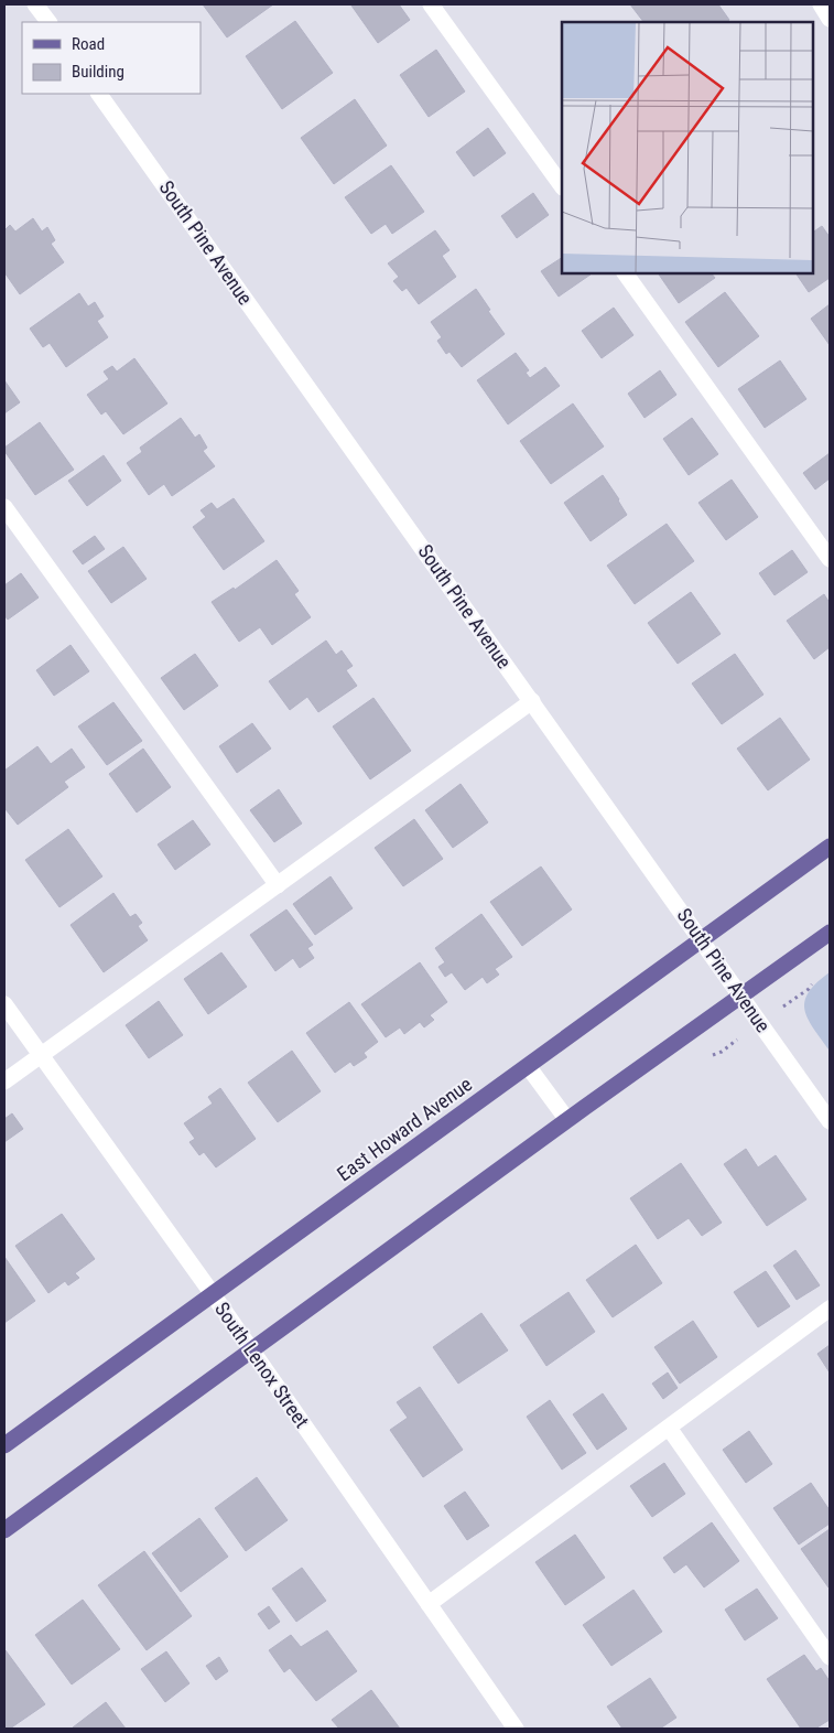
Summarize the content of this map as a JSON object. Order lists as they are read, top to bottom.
{
  "streets": {
    "main road": ["East Howard Avenue"],
    "street": ["South Pine Avenue", "South Lenox Street"]
  },
  "crossings": [
    ["South Pine Avenue", "East Howard Avenue"],
    ["East Howard Avenue", "South Lenox Street"]
  ],
  "legend": ["Road", "Building"]
}
